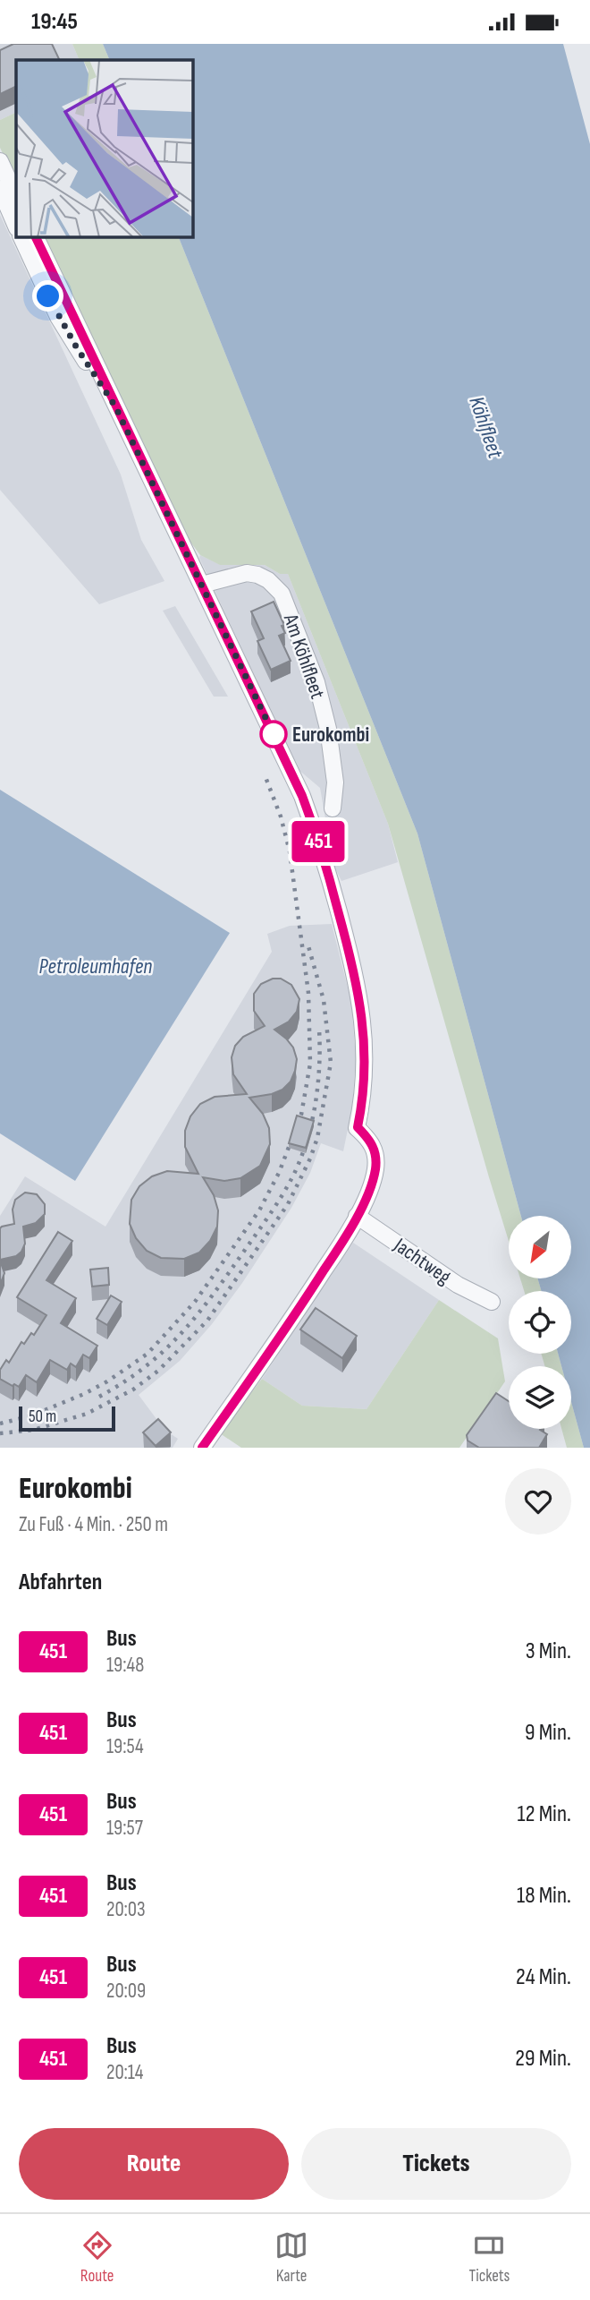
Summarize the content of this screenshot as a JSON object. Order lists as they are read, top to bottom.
{
  "streets": {
    "street": ["Am Köhlfleet", "Jachtweg"]
  },
  "water": ["Köhlfleet", "Petroleumhafen"],
  "places": ["Eurokombi"],
  "lines": ["bus line 451"],
  "scale_bar": "50 m",
  "north": "bottom left",
  "page": {
    "status": "19:45",
    "on_map": "451",
    "scale": "50 m",
    "heading": [
      ["Eurokombi", "Zu Fuß · 4 Min. · 250 m"],
      "Abfahrten"
    ],
    "list": [
      {
        "mark": "451",
        "name": "Bus",
        "note": "19:48",
        "value": "3 Min."
      },
      {
        "mark": "451",
        "name": "Bus",
        "note": "19:54",
        "value": "9 Min."
      },
      {
        "mark": "451",
        "name": "Bus",
        "note": "19:57",
        "value": "12 Min."
      },
      {
        "mark": "451",
        "name": "Bus",
        "note": "20:03",
        "value": "18 Min."
      },
      {
        "mark": "451",
        "name": "Bus",
        "note": "20:09",
        "value": "24 Min."
      },
      {
        "mark": "451",
        "name": "Bus",
        "note": "20:14",
        "value": "29 Min."
      }
    ],
    "buttons": ["Route", "Tickets"],
    "tabs": ["Route", "Karte", "Tickets"]
  }
}
